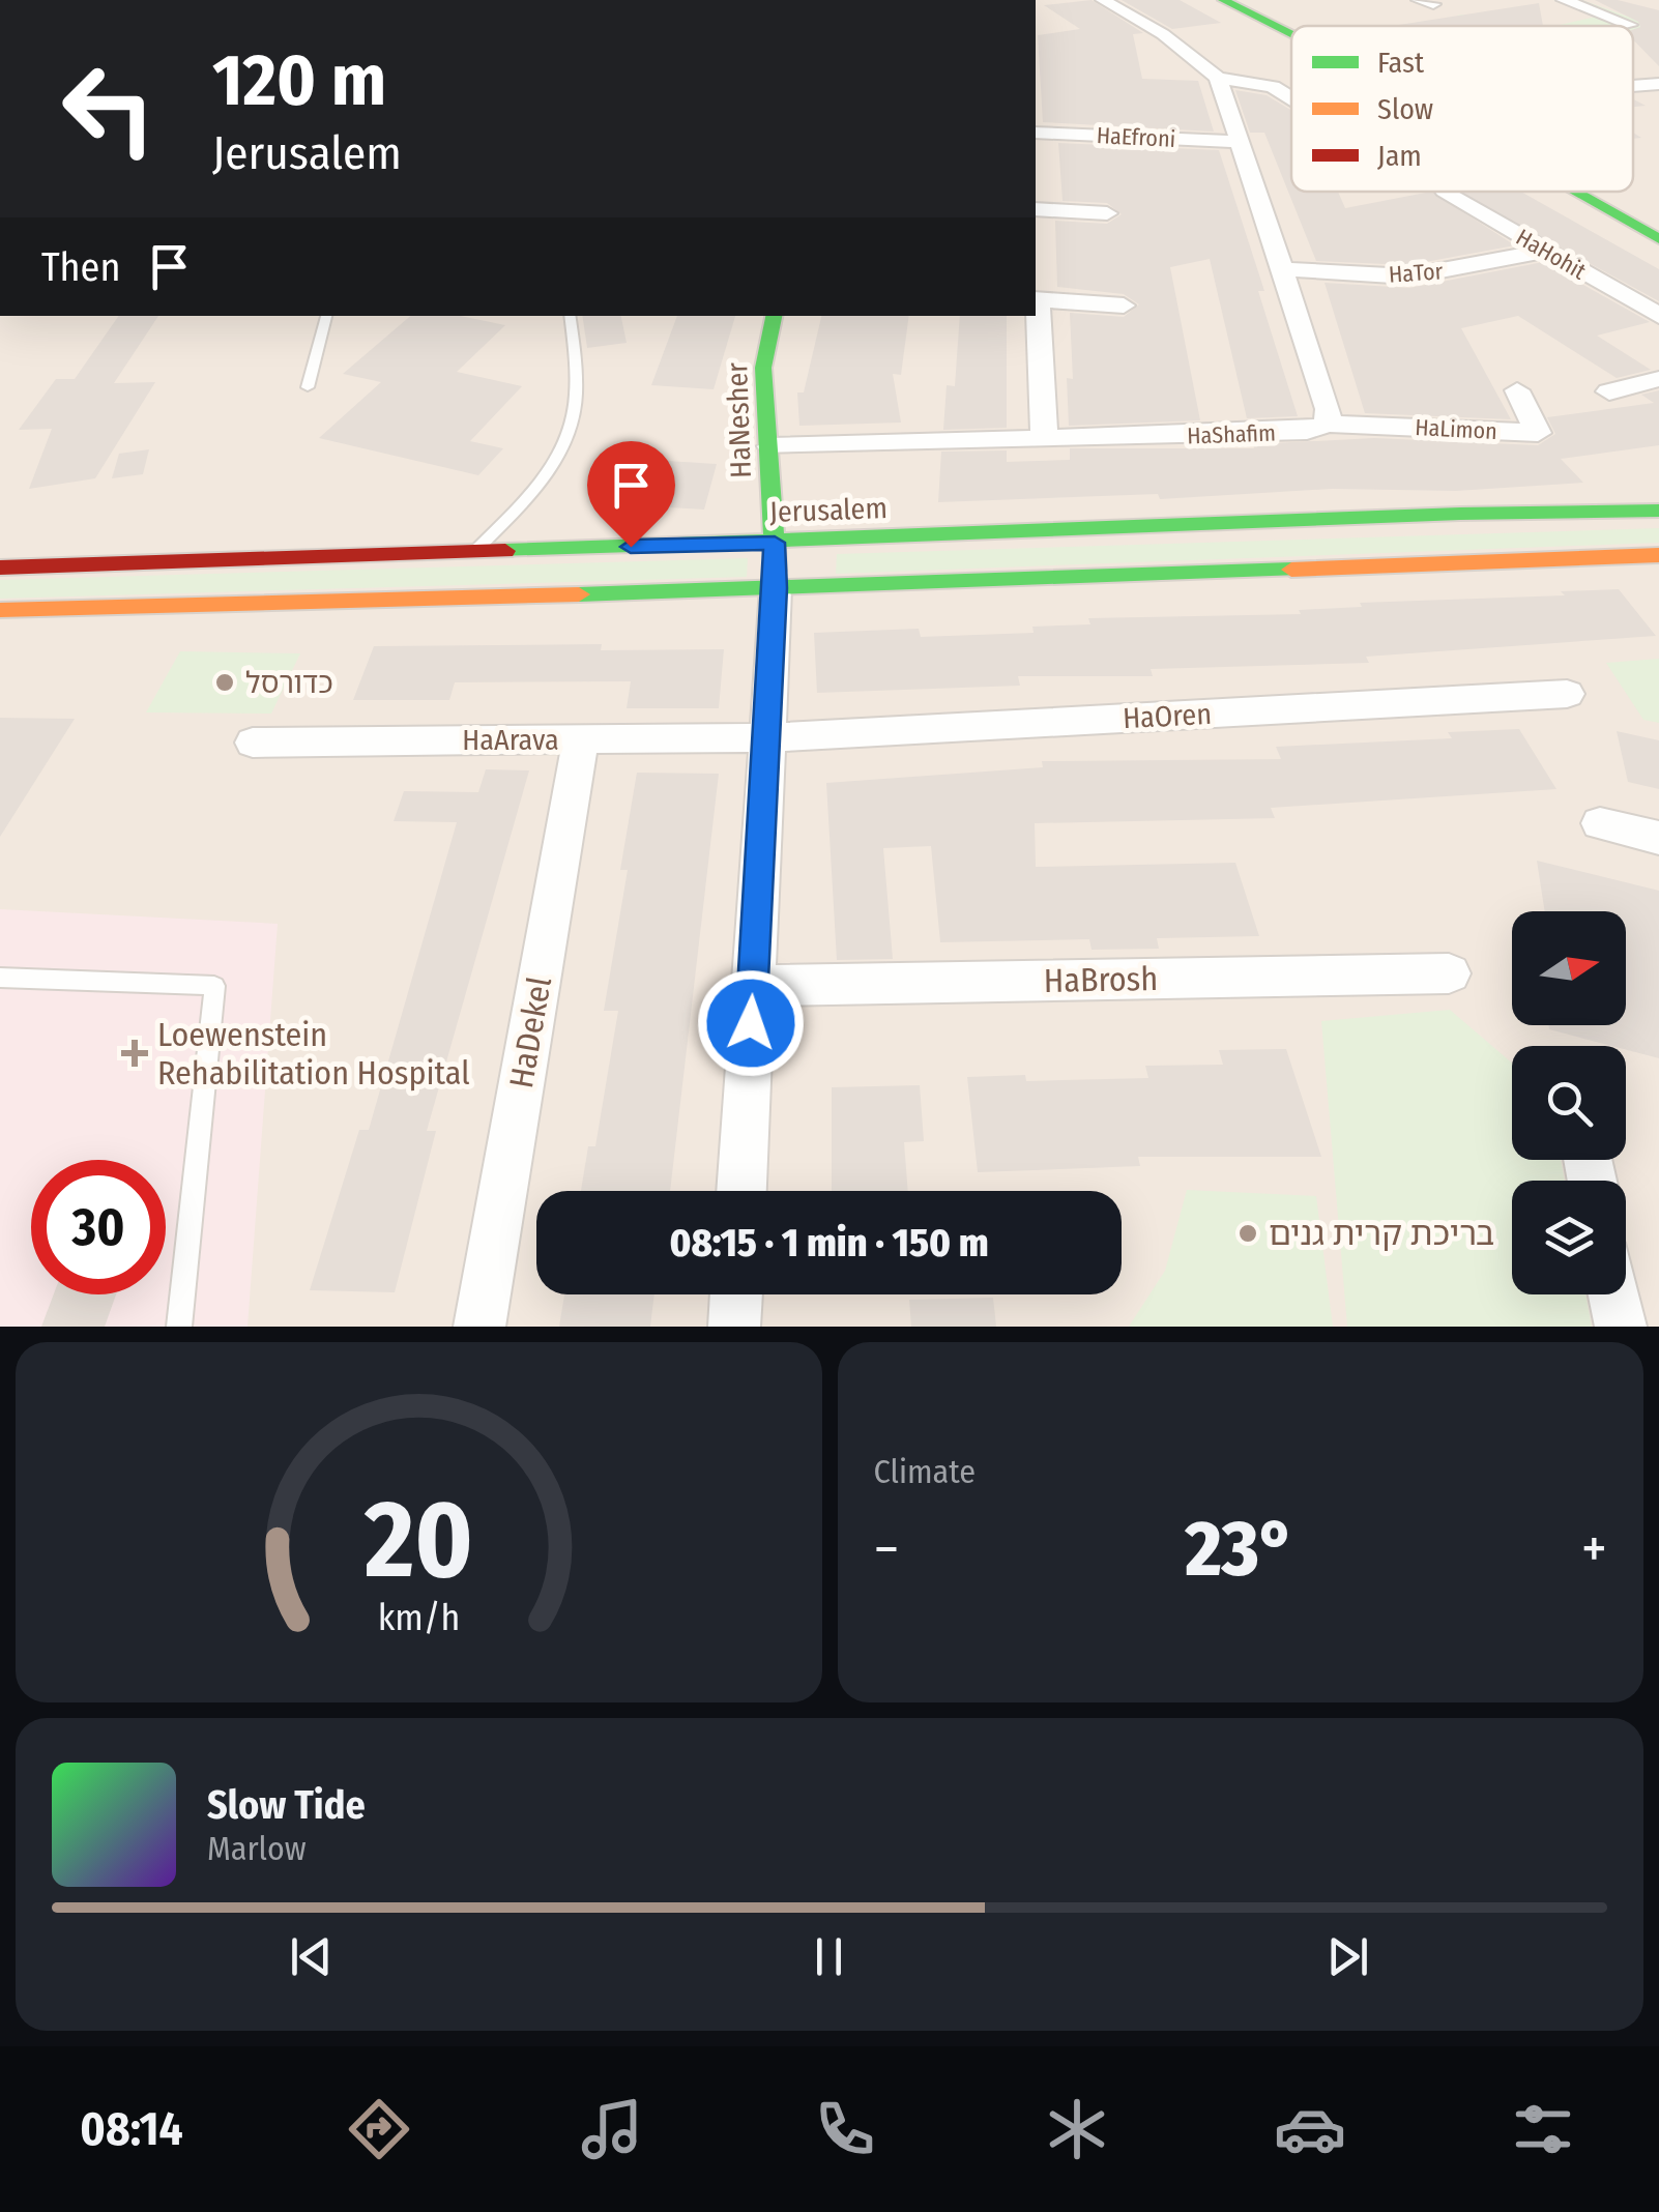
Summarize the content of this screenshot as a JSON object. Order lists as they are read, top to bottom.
{
  "streets": {
    "main road": ["HaNesher", "Jerusalem"],
    "street": [
      "HaEfroni",
      "HaHohit",
      "HaTor",
      "HaLimon",
      "HaShafim",
      "HaOren",
      "HaArava",
      "HaBrosh",
      "HaDekel"
    ]
  },
  "crossings": [
    ["HaHohit", "HaTor"],
    ["HaNesher", "HaShafim"],
    ["HaNesher", "Jerusalem"],
    ["HaLimon", "HaShafim"],
    ["HaOren", "HaArava"],
    ["HaArava", "HaDekel"]
  ],
  "places": {
    "other": ["כדורסל", "בריכת קרית גנים"],
    "health": ["Loewenstein Rehabilitation Hospital"]
  },
  "legend": ["Fast", "Slow", "Jam"],
  "north": "right",
  "page": {
    "turn": ["120 m", "Jerusalem"],
    "then": "Then",
    "limit": "30",
    "trip": "08:15 · 1 min · 150 m",
    "tile": "Climate",
    "heat": ["−", "23°", "+"],
    "song": ["Slow Tide", "Marlow"],
    "tabs": "08:14",
    "gauge": ["20", "km/h"]
  }
}
